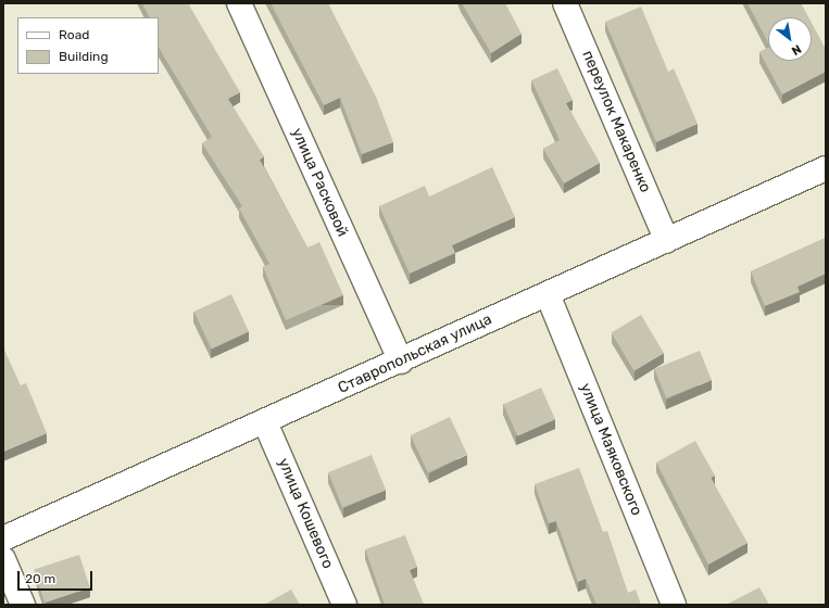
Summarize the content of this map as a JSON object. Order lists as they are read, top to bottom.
{
  "streets": {
    "street": [
      "переулок Макаренко",
      "улица Расковой",
      "Ставропольская улица",
      "улица Маяковского",
      "улица Кошевого"
    ]
  },
  "crossings": [
    ["переулок Макаренко", "Ставропольская улица"],
    ["улица Расковой", "Ставропольская улица"],
    ["Ставропольская улица", "улица Маяковского"],
    ["Ставропольская улица", "улица Кошевого"]
  ],
  "legend": ["Road", "Building"],
  "scale_bar": "20 m",
  "north": "bottom right"
}
